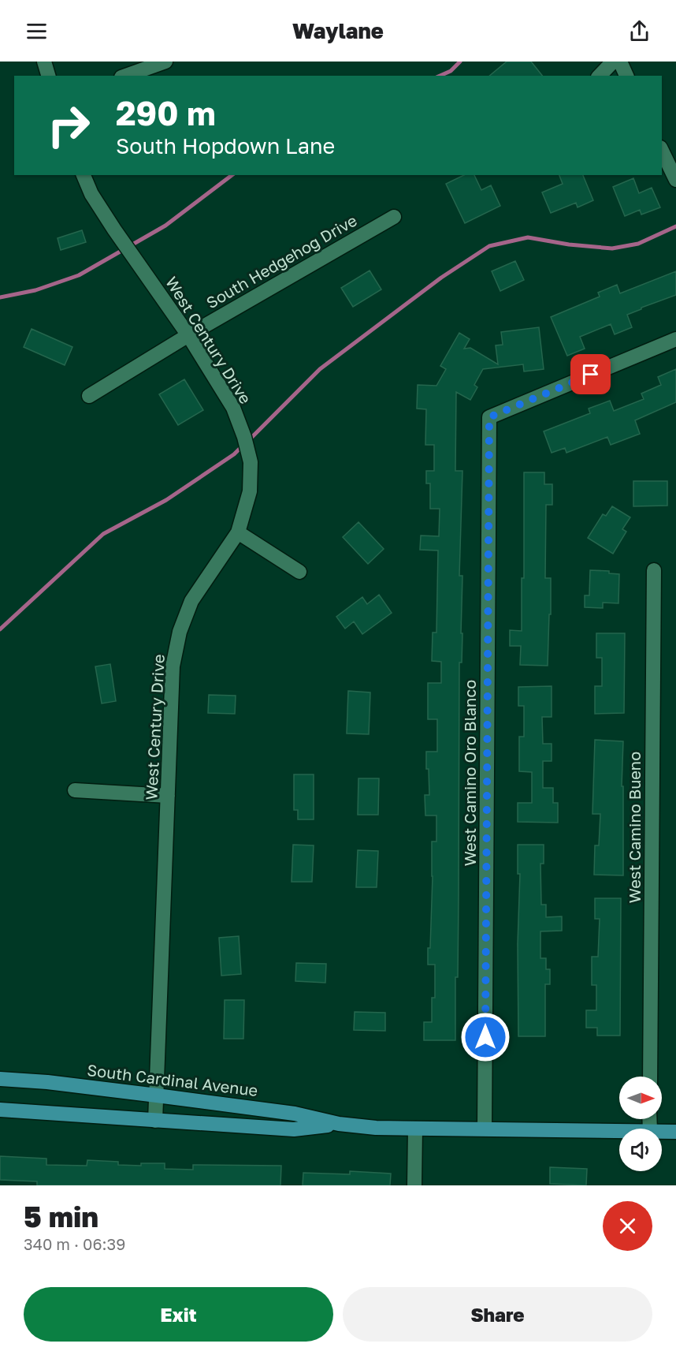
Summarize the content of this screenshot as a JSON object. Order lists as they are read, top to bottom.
{
  "streets": {
    "main road": ["South Cardinal Avenue"],
    "street": [
      "South Hedgehog Drive",
      "West Century Drive",
      "West Camino Oro Blanco",
      "West Camino Bueno"
    ]
  },
  "crossings": [
    ["South Hedgehog Drive", "West Century Drive"],
    ["West Century Drive", "South Cardinal Avenue"],
    ["West Camino Oro Blanco", "South Cardinal Avenue"]
  ],
  "north": "right",
  "page": {
    "header": "Waylane",
    "turn": ["290 m", "South Hopdown Lane"],
    "heading": ["5 min", "340 m · 06:39"],
    "buttons": ["Exit", "Share"]
  }
}
